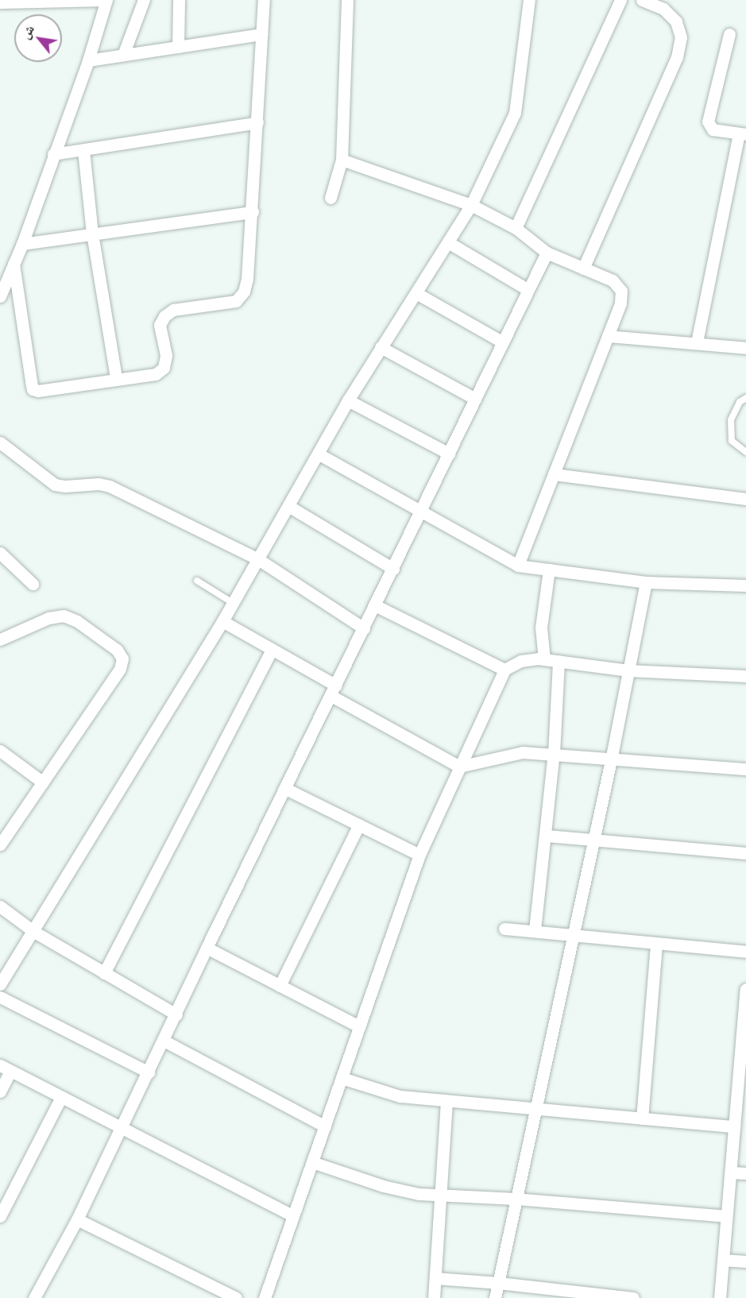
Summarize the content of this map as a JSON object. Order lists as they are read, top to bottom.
{
  "north": "top left"
}
